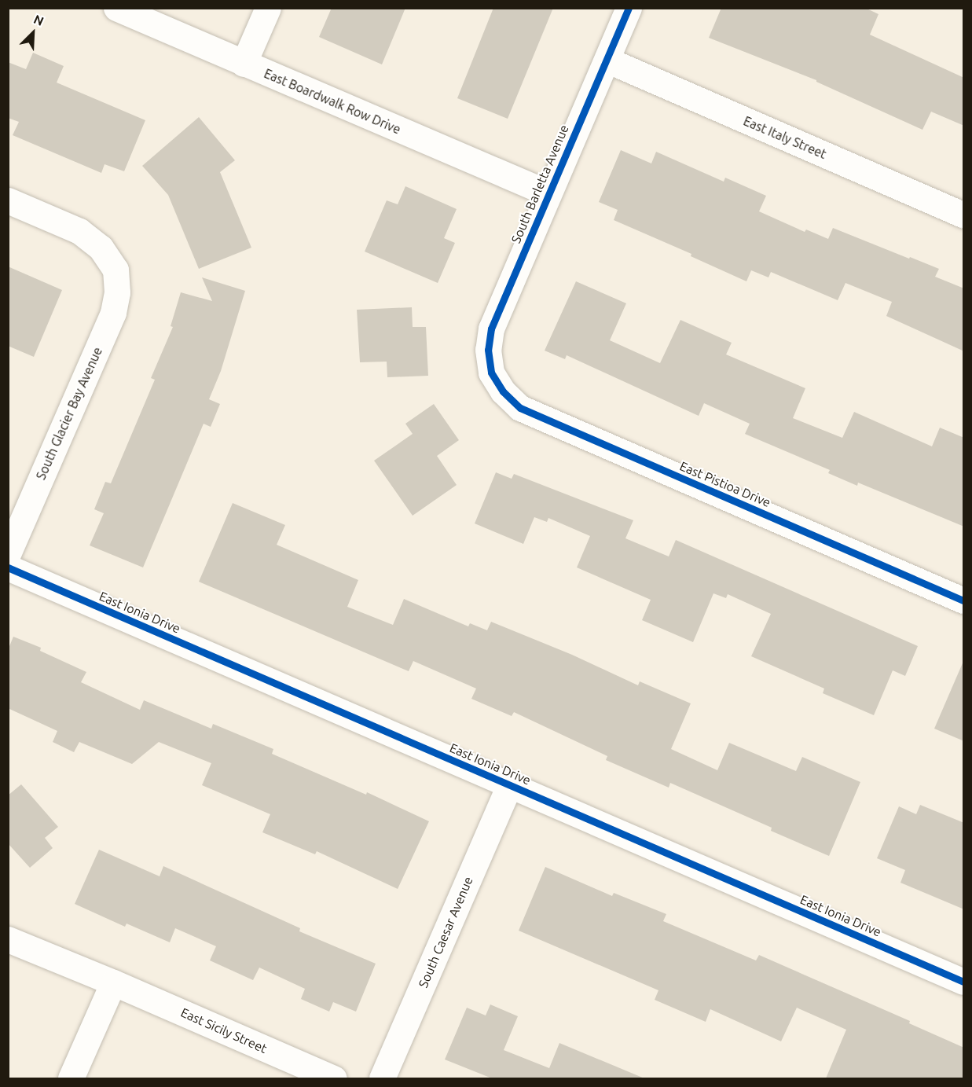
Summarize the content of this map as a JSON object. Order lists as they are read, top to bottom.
{
  "streets": {
    "street": [
      "East Boardwalk Row Drive",
      "East Italy Street",
      "South Barletta Avenue",
      "South Glacier Bay Avenue",
      "East Pistioa Drive",
      "East Ionia Drive",
      "South Caesar Avenue",
      "East Sicily Street"
    ]
  },
  "crossings": [
    ["East Boardwalk Row Drive", "South Barletta Avenue"],
    ["East Italy Street", "South Barletta Avenue"],
    ["South Barletta Avenue", "East Pistioa Drive"],
    ["East Ionia Drive", "South Caesar Avenue"]
  ],
  "north": "top right"
}
